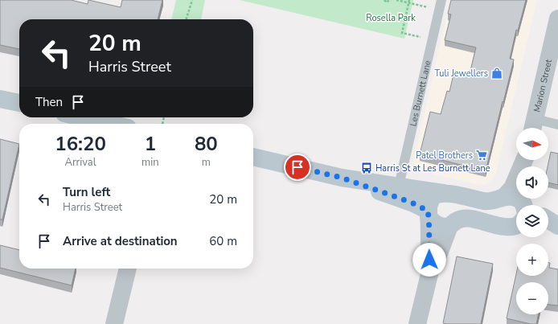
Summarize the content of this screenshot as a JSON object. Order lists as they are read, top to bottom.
{
  "streets": {
    "street": ["Marion Street"],
    "lane": ["Les Burnett Lane"]
  },
  "parks": ["Rosella Park"],
  "places": {
    "shop": ["Tuli Jewellers"],
    "supermarket": ["Patel Brothers"],
    "bus stop": ["Harris St at Les Burnett Lane"]
  },
  "north": "right",
  "page": {
    "turn": ["20 m", "Harris Street"],
    "then": "Then",
    "eta": [
      "16:20",
      "Arrival",
      "1",
      "min",
      "80",
      "m"
    ],
    "map_buttons": ["+", "−"],
    "list": [
      {
        "name": "Turn left",
        "note": "Harris Street",
        "value": "20 m"
      },
      {
        "name": "Arrive at destination",
        "value": "60 m"
      }
    ]
  }
}
